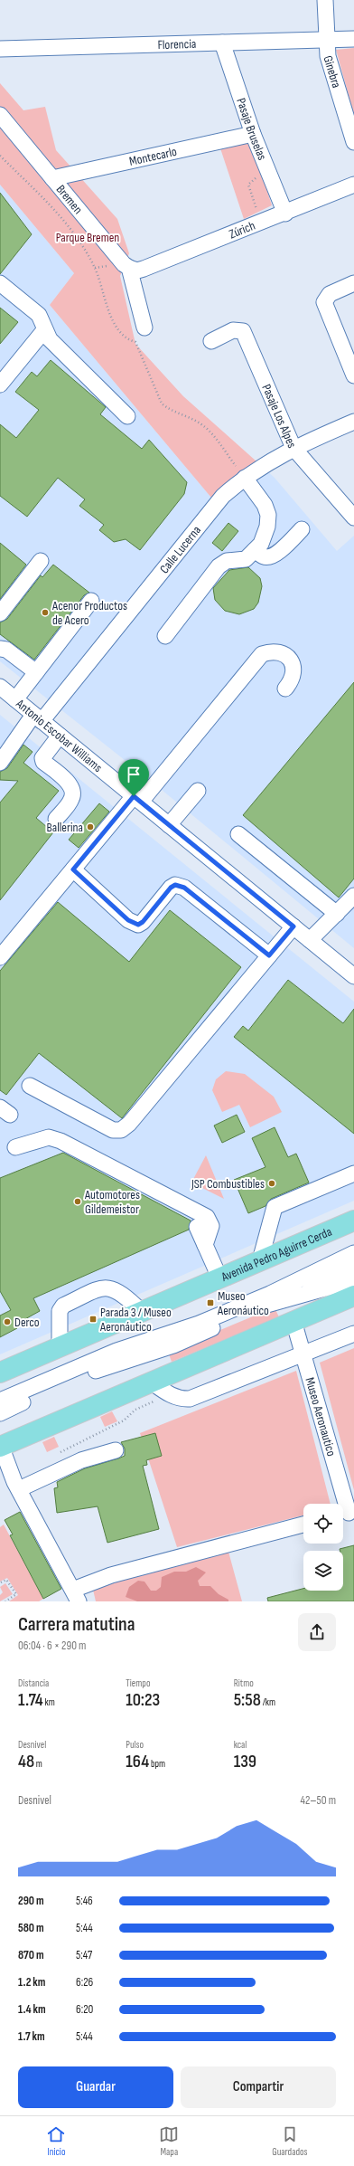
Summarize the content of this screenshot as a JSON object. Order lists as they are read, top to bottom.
{
  "streets": {
    "main road": ["Avenida Pedro Aguirre Cerda"],
    "street": [
      "Florencia",
      "Ginebra",
      "Pasaje Bruselas",
      "Montecarlo",
      "Bremen",
      "Zúrich",
      "Pasaje Los Alpes",
      "Calle Lucerna",
      "Antonio Escobar Williams",
      "Museo Aeronautico"
    ]
  },
  "crossings": [
    ["Florencia", "Ginebra"],
    ["Florencia", "Pasaje Bruselas"],
    ["Pasaje Bruselas", "Montecarlo"],
    ["Pasaje Bruselas", "Zúrich"],
    ["Montecarlo", "Bremen"],
    ["Bremen", "Zúrich"],
    ["Pasaje Los Alpes", "Calle Lucerna"],
    ["Calle Lucerna", "Antonio Escobar Williams"]
  ],
  "parks": ["Parque Bremen"],
  "places": {
    "other": [
      "Acenor Productos de Acero",
      "Ballerina",
      "JSP Combustibles",
      "Automotores Gildemeistor",
      "Derco"
    ],
    "transit": ["Museo Aeronáutico", "Parada 3 / Museo Aeronáutico"]
  },
  "page": {
    "heading": ["Carrera matutina", "06:04 · 6 × 290 m"],
    "stats": [
      ["Distancia", "1.74 km"],
      ["Tiempo", "10:23"],
      ["Ritmo", "5:58 /km"],
      ["Desnivel", "48 m"],
      ["Pulso", "164 bpm"],
      ["kcal", "139"]
    ],
    "chart": ["Desnivel", "42–50 m"],
    "list": [
      {
        "name": "290 m",
        "note": "5:46"
      },
      {
        "name": "580 m",
        "note": "5:44"
      },
      {
        "name": "870 m",
        "note": "5:47"
      },
      {
        "name": "1.2 km",
        "note": "6:26"
      },
      {
        "name": "1.4 km",
        "note": "6:20"
      },
      {
        "name": "1.7 km",
        "note": "5:44"
      }
    ],
    "buttons": ["Guardar", "Compartir"],
    "tabs": ["Inicio", "Mapa", "Guardados"]
  }
}
